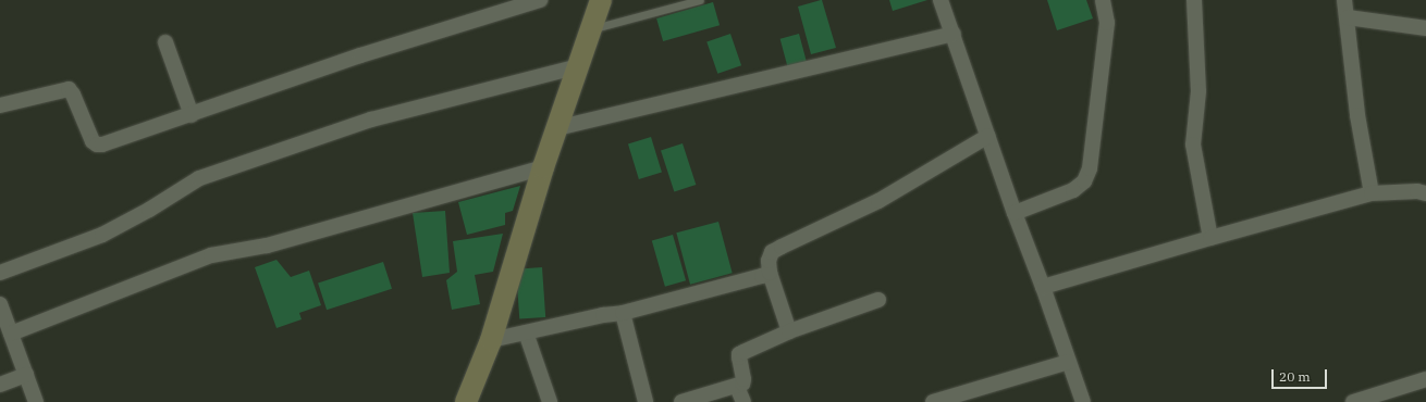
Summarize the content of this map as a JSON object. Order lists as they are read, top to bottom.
{
  "scale_bar": "20 m"
}
